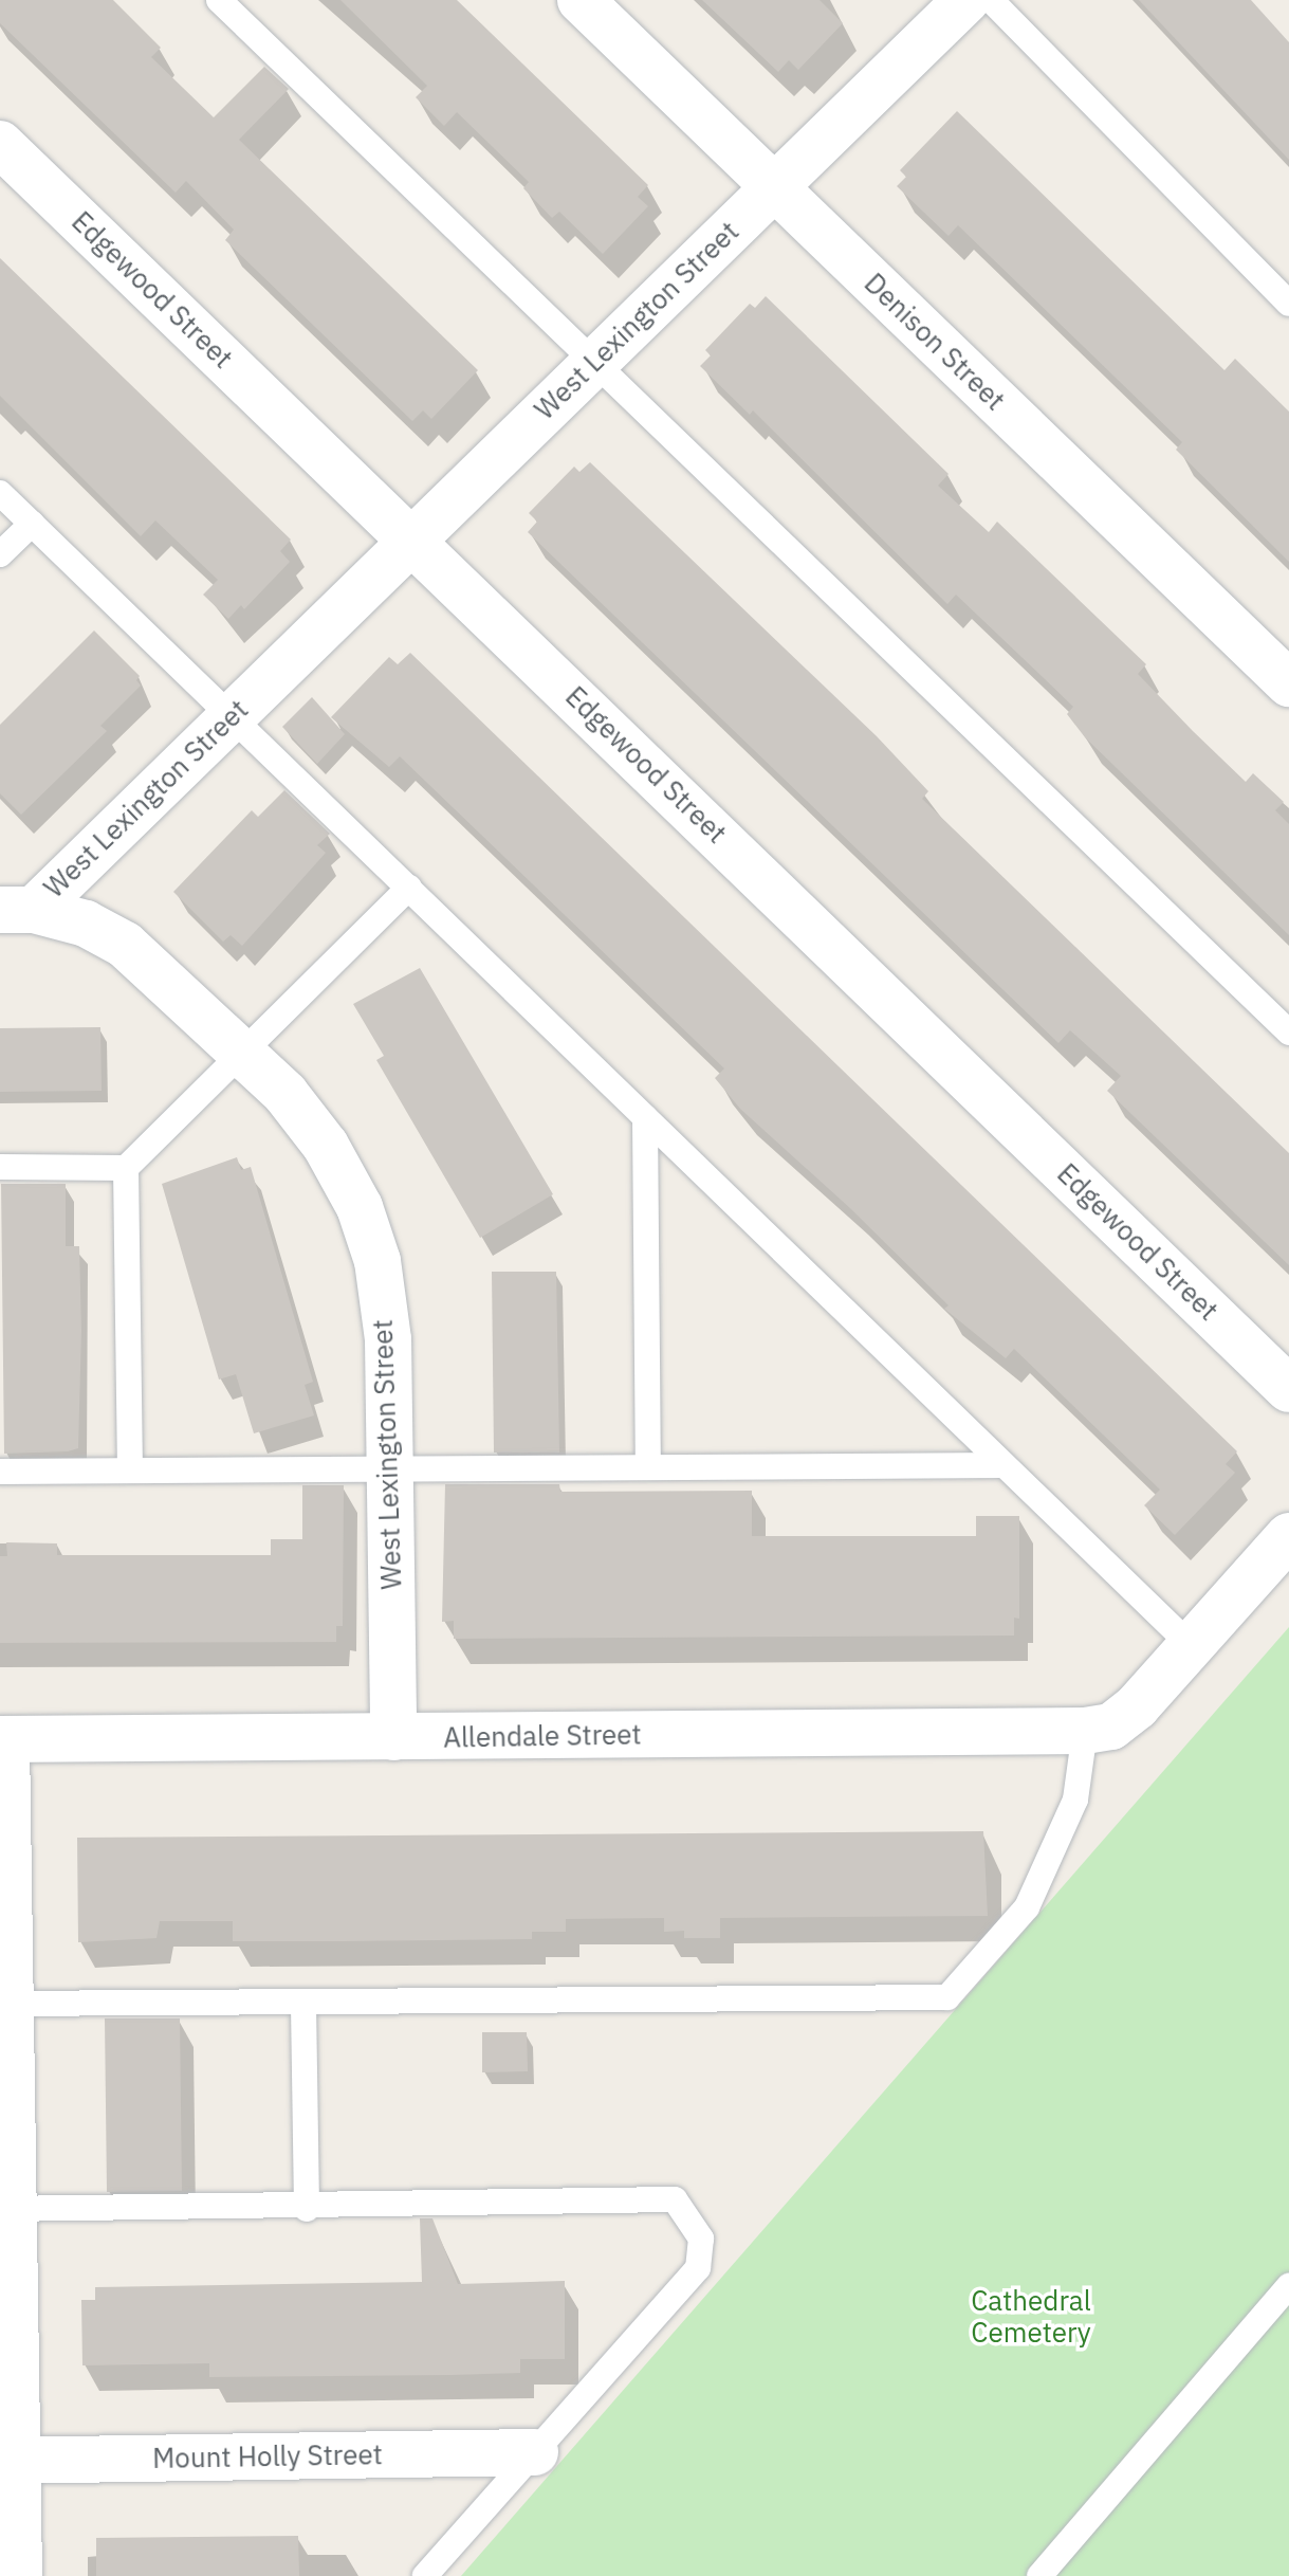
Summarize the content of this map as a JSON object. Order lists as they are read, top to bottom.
{
  "streets": {
    "street": [
      "Edgewood Street",
      "West Lexington Street",
      "Denison Street",
      "Allendale Street",
      "Mount Holly Street"
    ]
  },
  "crossings": [
    ["Edgewood Street", "West Lexington Street"],
    ["West Lexington Street", "Denison Street"],
    ["West Lexington Street", "Allendale Street"]
  ],
  "parks": ["Cathedral Cemetery"]
}
